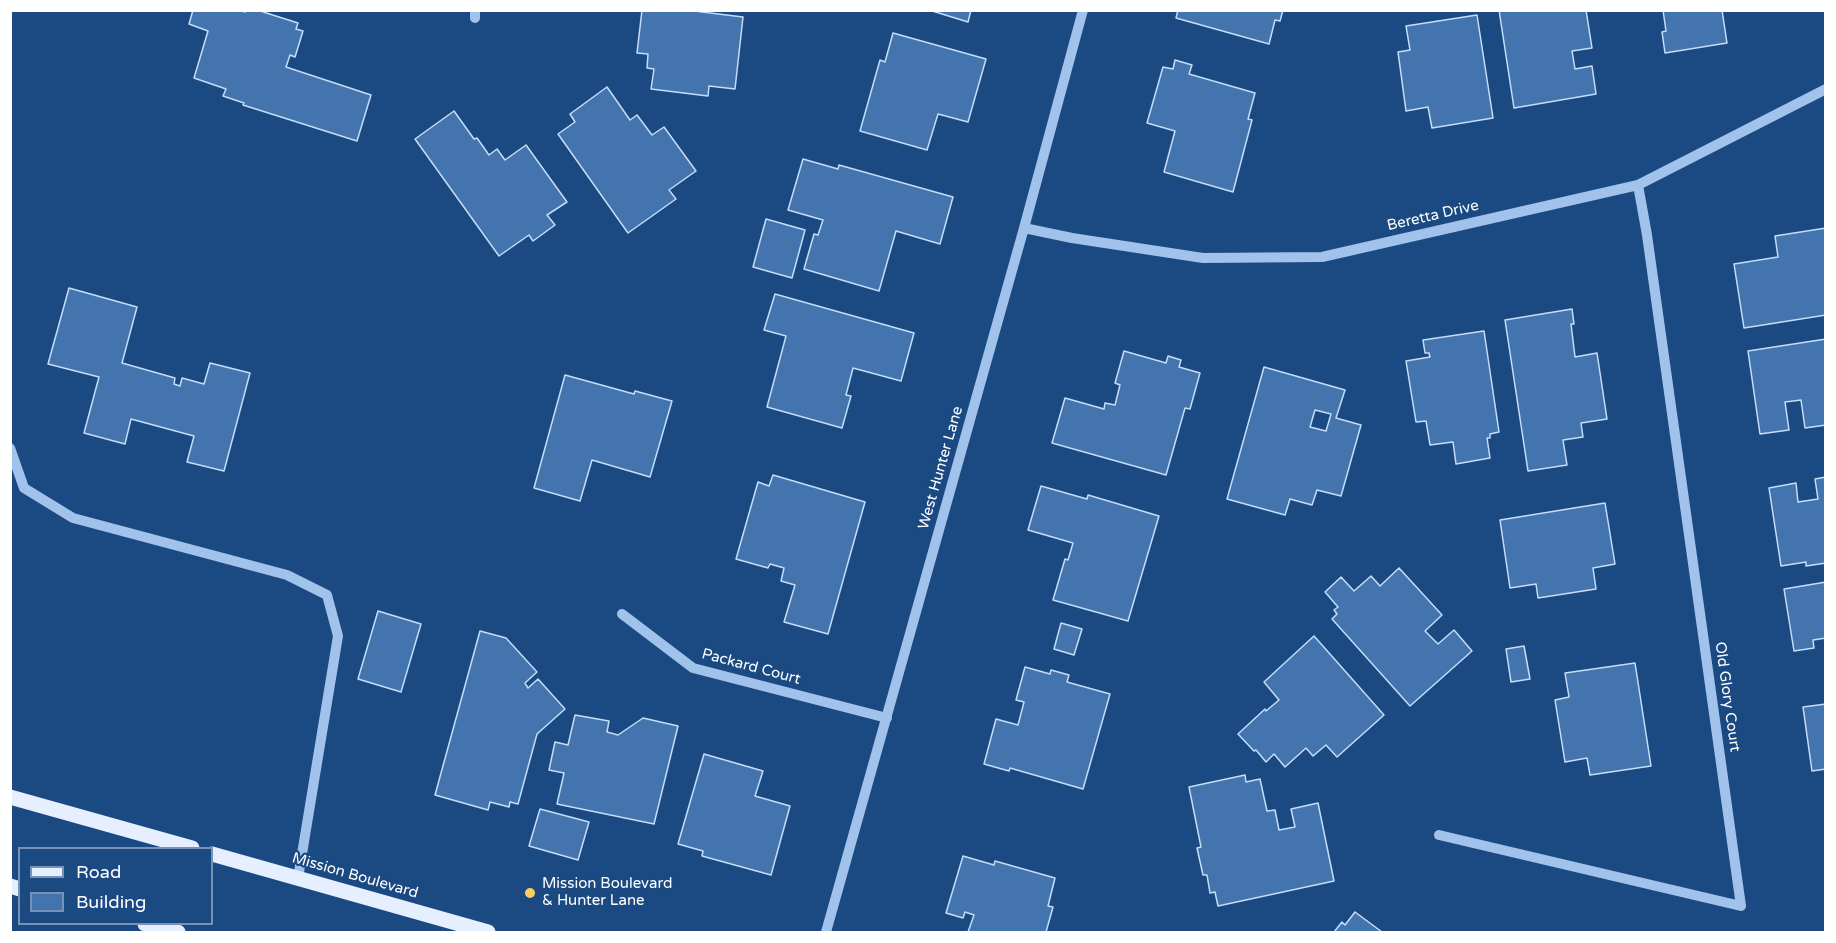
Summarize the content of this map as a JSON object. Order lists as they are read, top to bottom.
{
  "streets": {
    "main road": ["Mission Boulevard"],
    "street": [
      "Beretta Drive",
      "West Hunter Lane",
      "Packard Court",
      "Old Glory Court"
    ]
  },
  "crossings": [
    ["Beretta Drive", "West Hunter Lane"],
    ["Beretta Drive", "Old Glory Court"],
    ["West Hunter Lane", "Packard Court"]
  ],
  "places": ["Mission Boulevard & Hunter Lane"],
  "legend": ["Road", "Building"]
}
